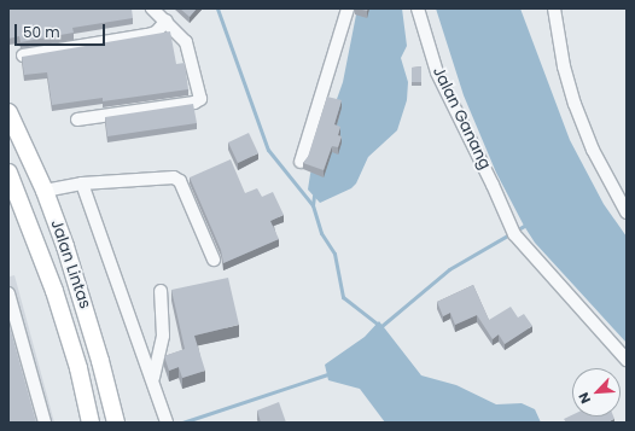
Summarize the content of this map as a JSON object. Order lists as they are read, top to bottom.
{
  "streets": {
    "highway": ["Jalan Lintas"],
    "street": ["Jalan Ganang"]
  },
  "scale_bar": "50 m",
  "north": "bottom left"
}
